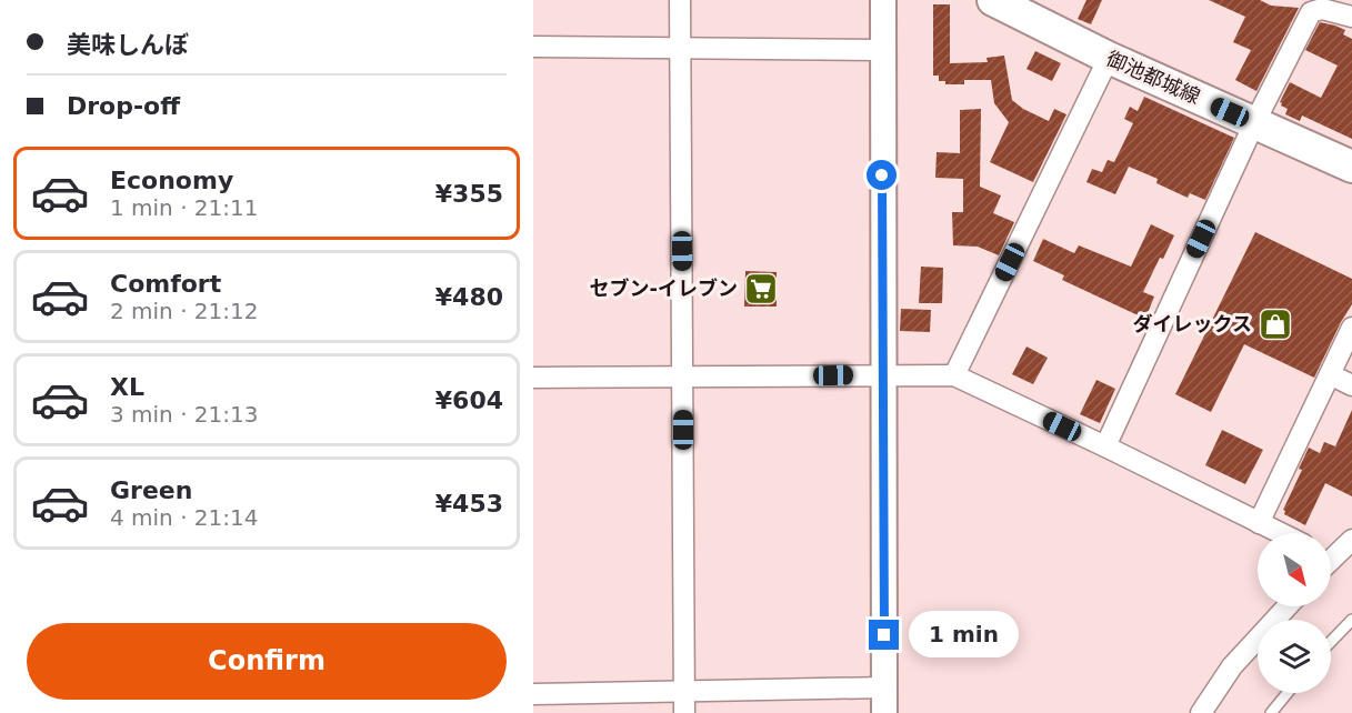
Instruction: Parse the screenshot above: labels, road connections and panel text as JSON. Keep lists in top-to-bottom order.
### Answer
{
  "streets": {
    "main road": ["御池都城線"]
  },
  "places": {
    "supermarket": ["セブン-イレブン"],
    "shop": ["ダイレックス"]
  },
  "north": "bottom right",
  "page": {
    "banner": ["美味しんぼ", "Drop-off"],
    "list": [
      {
        "name": "Economy",
        "note": "1 min · 21:11",
        "value": "¥355"
      },
      {
        "name": "Comfort",
        "note": "2 min · 21:12",
        "value": "¥480"
      },
      {
        "name": "XL",
        "note": "3 min · 21:13",
        "value": "¥604"
      },
      {
        "name": "Green",
        "note": "4 min · 21:14",
        "value": "¥453"
      }
    ],
    "buttons": "Confirm",
    "bubble": "1 min"
  }
}
